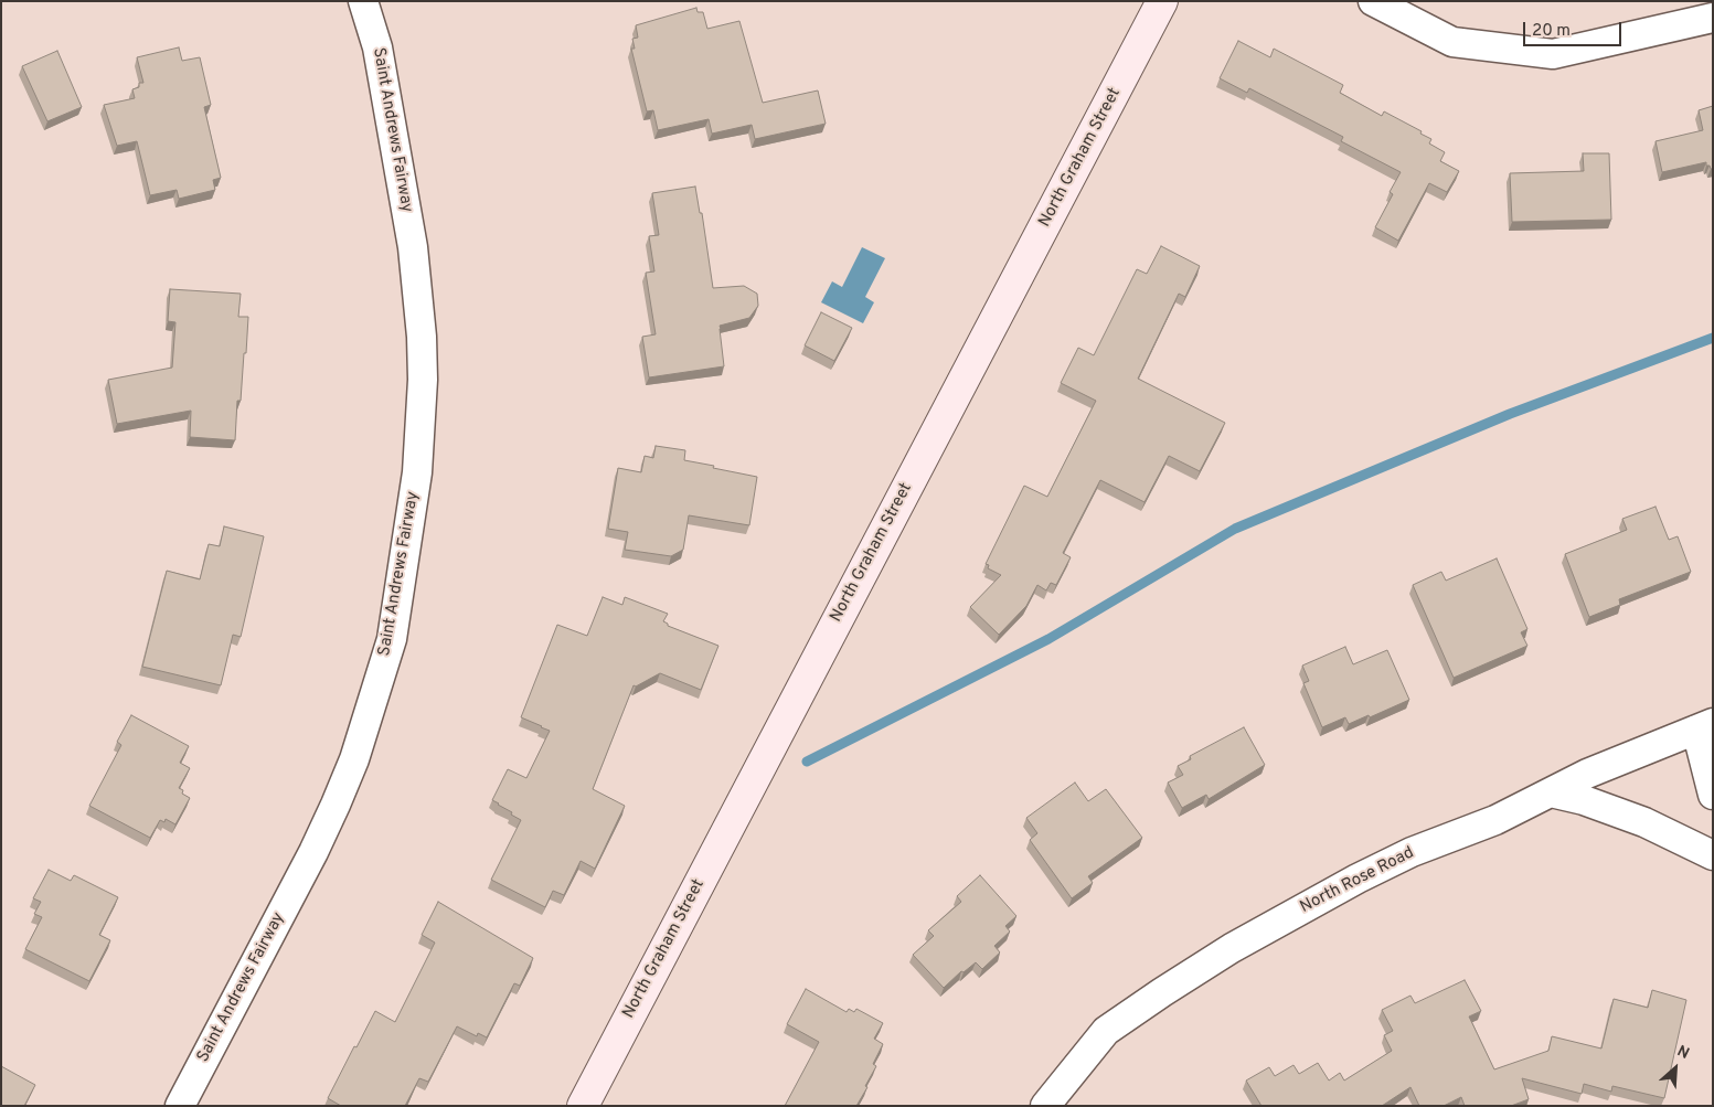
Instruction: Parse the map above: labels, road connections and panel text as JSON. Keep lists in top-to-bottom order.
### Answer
{
  "streets": {
    "main road": ["North Graham Street"],
    "street": ["Saint Andrews Fairway", "North Rose Road"]
  },
  "scale_bar": "20 m",
  "north": "top right"
}
